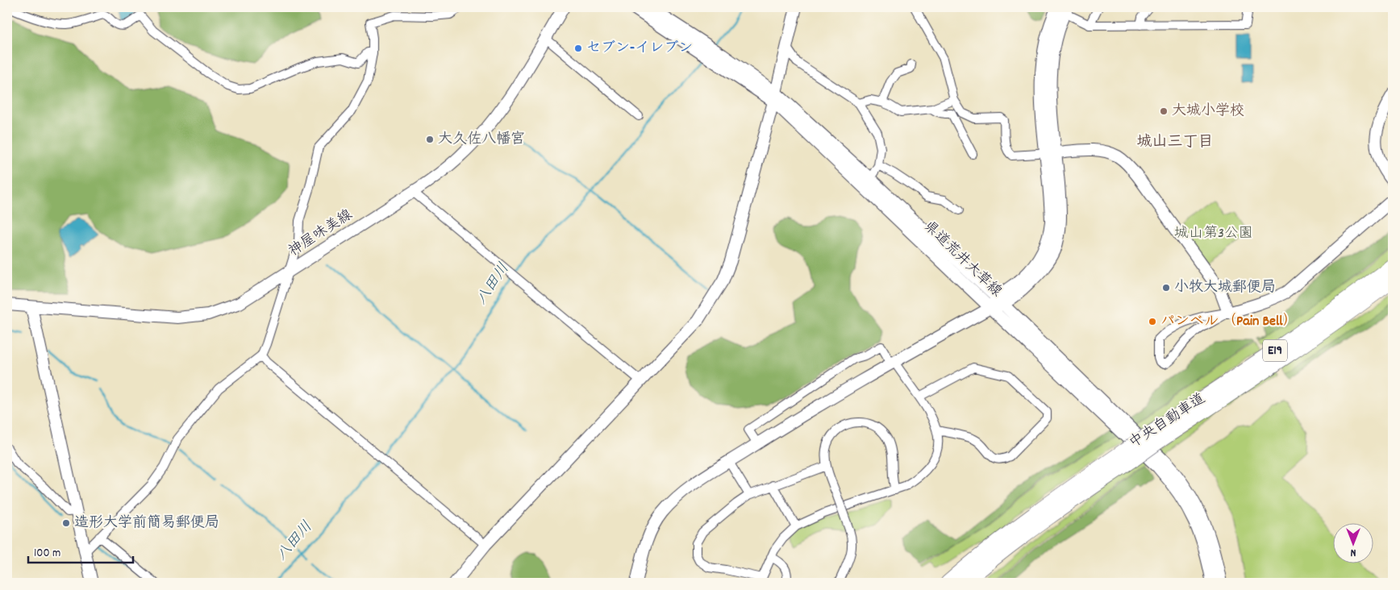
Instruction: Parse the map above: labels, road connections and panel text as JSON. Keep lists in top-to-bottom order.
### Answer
{
  "streets": {
    "highway": ["E19", "中央自動車道"],
    "street": ["神屋味美線", "県道荒井大草線"]
  },
  "districts": ["城山三丁目"],
  "water": ["八田川"],
  "parks": ["城山第3公園"],
  "places": [
    "セブン-イレブン",
    "大城小学校",
    "大久佐八幡宮",
    "小牧大城郵便局",
    "パンベル （Pain Bell）",
    "造形大学前簡易郵便局"
  ],
  "scale_bar": "100 m",
  "north": "bottom"
}
